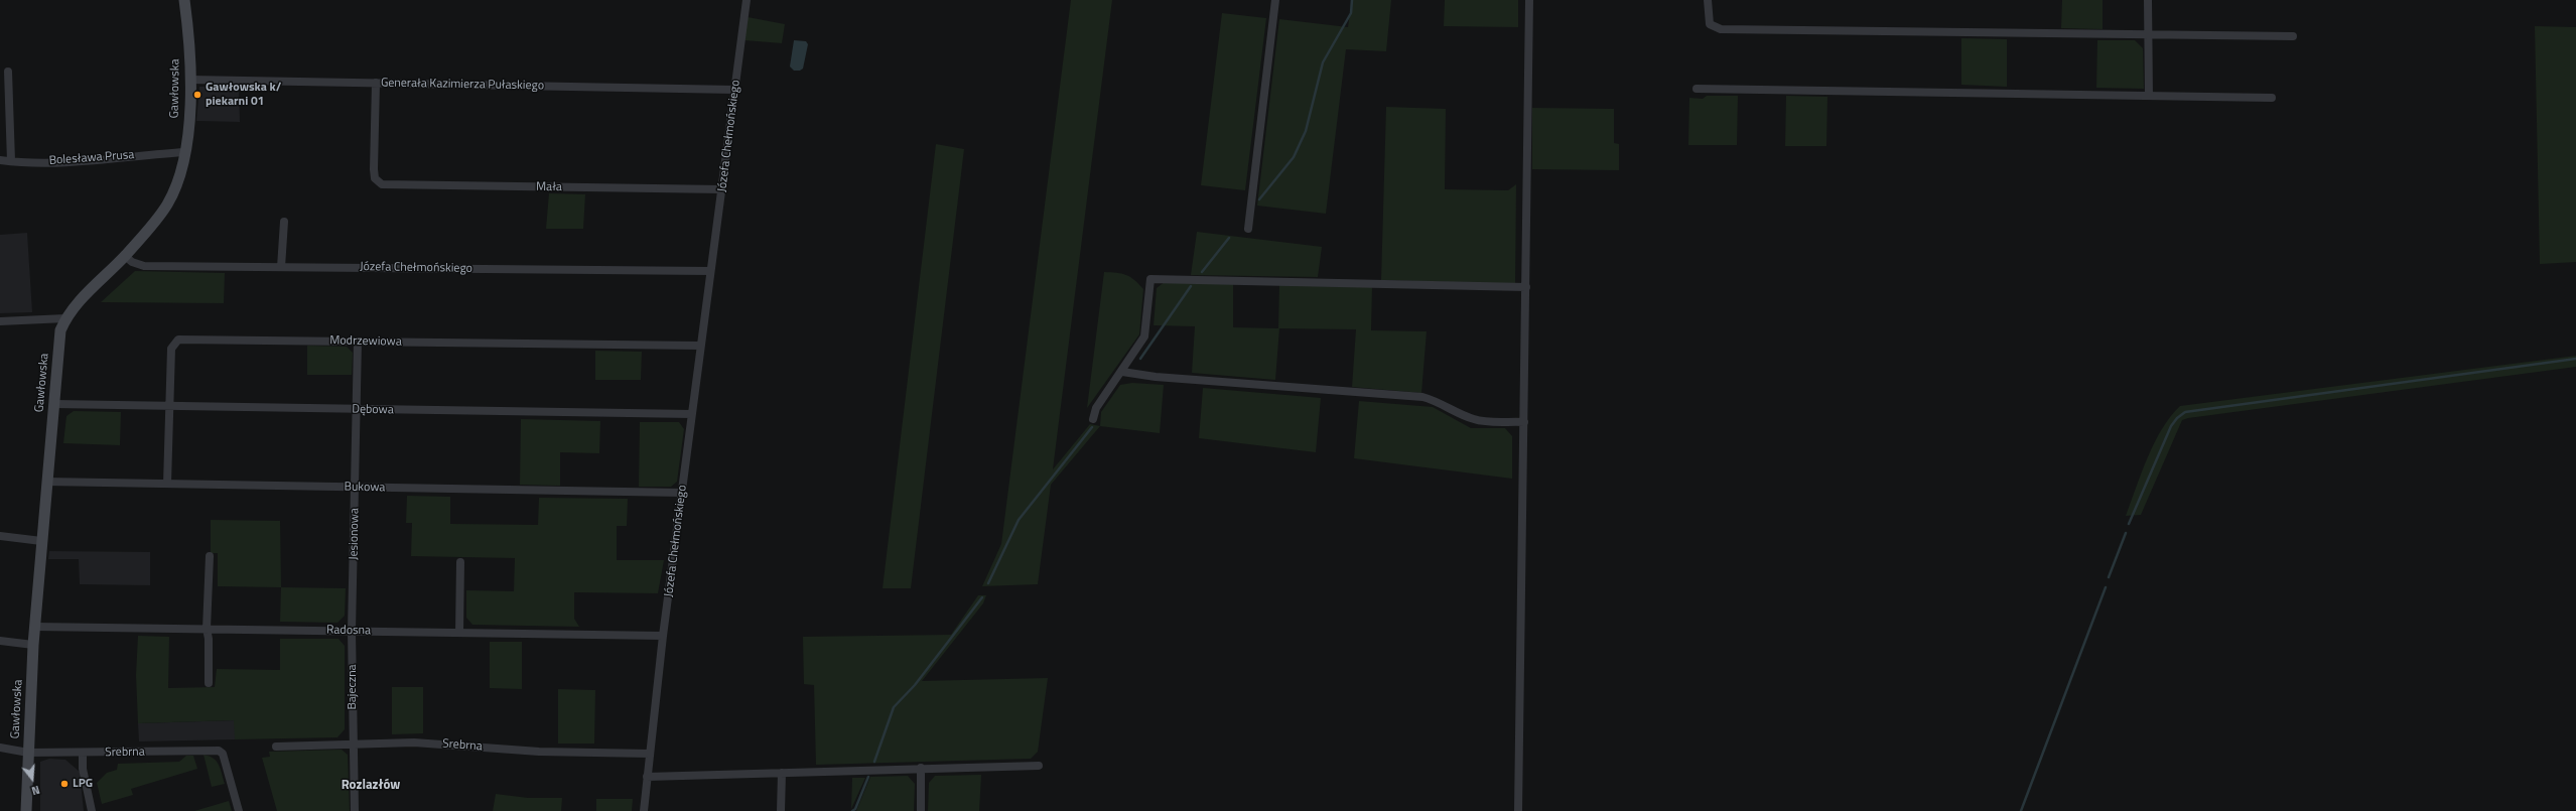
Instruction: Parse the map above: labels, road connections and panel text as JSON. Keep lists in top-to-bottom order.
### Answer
{
  "streets": {
    "street": [
      "Generała Kazimierza Pułaskiego",
      "Gawłowska",
      "Józefa Chełmońskiego",
      "Bolesława Prusa",
      "Mała",
      "Modrzewiowa",
      "Dębowa",
      "Bukowa",
      "Jesionowa",
      "Radosna",
      "Bajeczna",
      "Srebrna"
    ]
  },
  "crossings": [
    ["Generała Kazimierza Pułaskiego", "Gawłowska"],
    ["Generała Kazimierza Pułaskiego", "Józefa Chełmońskiego"],
    ["Generała Kazimierza Pułaskiego", "Mała"],
    ["Gawłowska", "Józefa Chełmońskiego"],
    ["Gawłowska", "Bolesława Prusa"],
    ["Gawłowska", "Dębowa"],
    ["Gawłowska", "Bukowa"],
    ["Gawłowska", "Radosna"],
    ["Gawłowska", "Srebrna"],
    ["Józefa Chełmońskiego", "Mała"],
    ["Józefa Chełmońskiego", "Modrzewiowa"],
    ["Józefa Chełmońskiego", "Dębowa"],
    ["Józefa Chełmońskiego", "Bukowa"],
    ["Józefa Chełmońskiego", "Radosna"],
    ["Józefa Chełmońskiego", "Srebrna"],
    ["Modrzewiowa", "Dębowa"],
    ["Modrzewiowa", "Bukowa"],
    ["Modrzewiowa", "Jesionowa"],
    ["Dębowa", "Jesionowa"],
    ["Bukowa", "Jesionowa"],
    ["Jesionowa", "Radosna"],
    ["Jesionowa", "Bajeczna"],
    ["Radosna", "Bajeczna"],
    ["Bajeczna", "Srebrna"]
  ],
  "districts": ["Rozlazłów"],
  "places": ["Gawłowska k/ piekarni 01", "LPG"],
  "north": "bottom"
}
